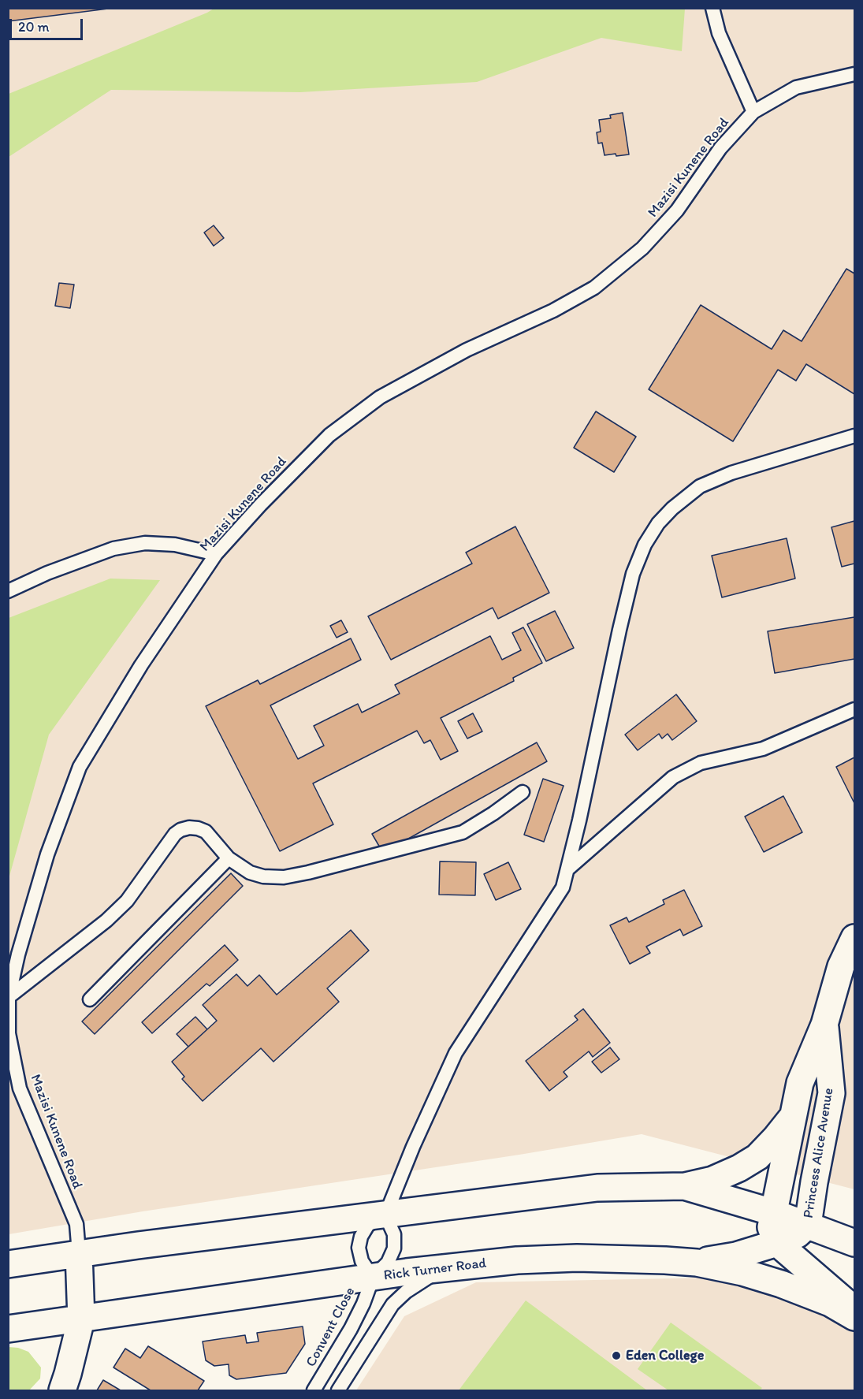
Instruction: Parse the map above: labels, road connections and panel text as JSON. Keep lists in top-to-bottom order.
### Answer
{
  "streets": {
    "main road": ["Princess Alice Avenue", "Rick Turner Road"],
    "lane": ["Mazisi Kunene Road", "Convent Close"]
  },
  "crossings": [
    ["Rick Turner Road", "Convent Close"]
  ],
  "places": ["Eden College"],
  "scale_bar": "20 m"
}
